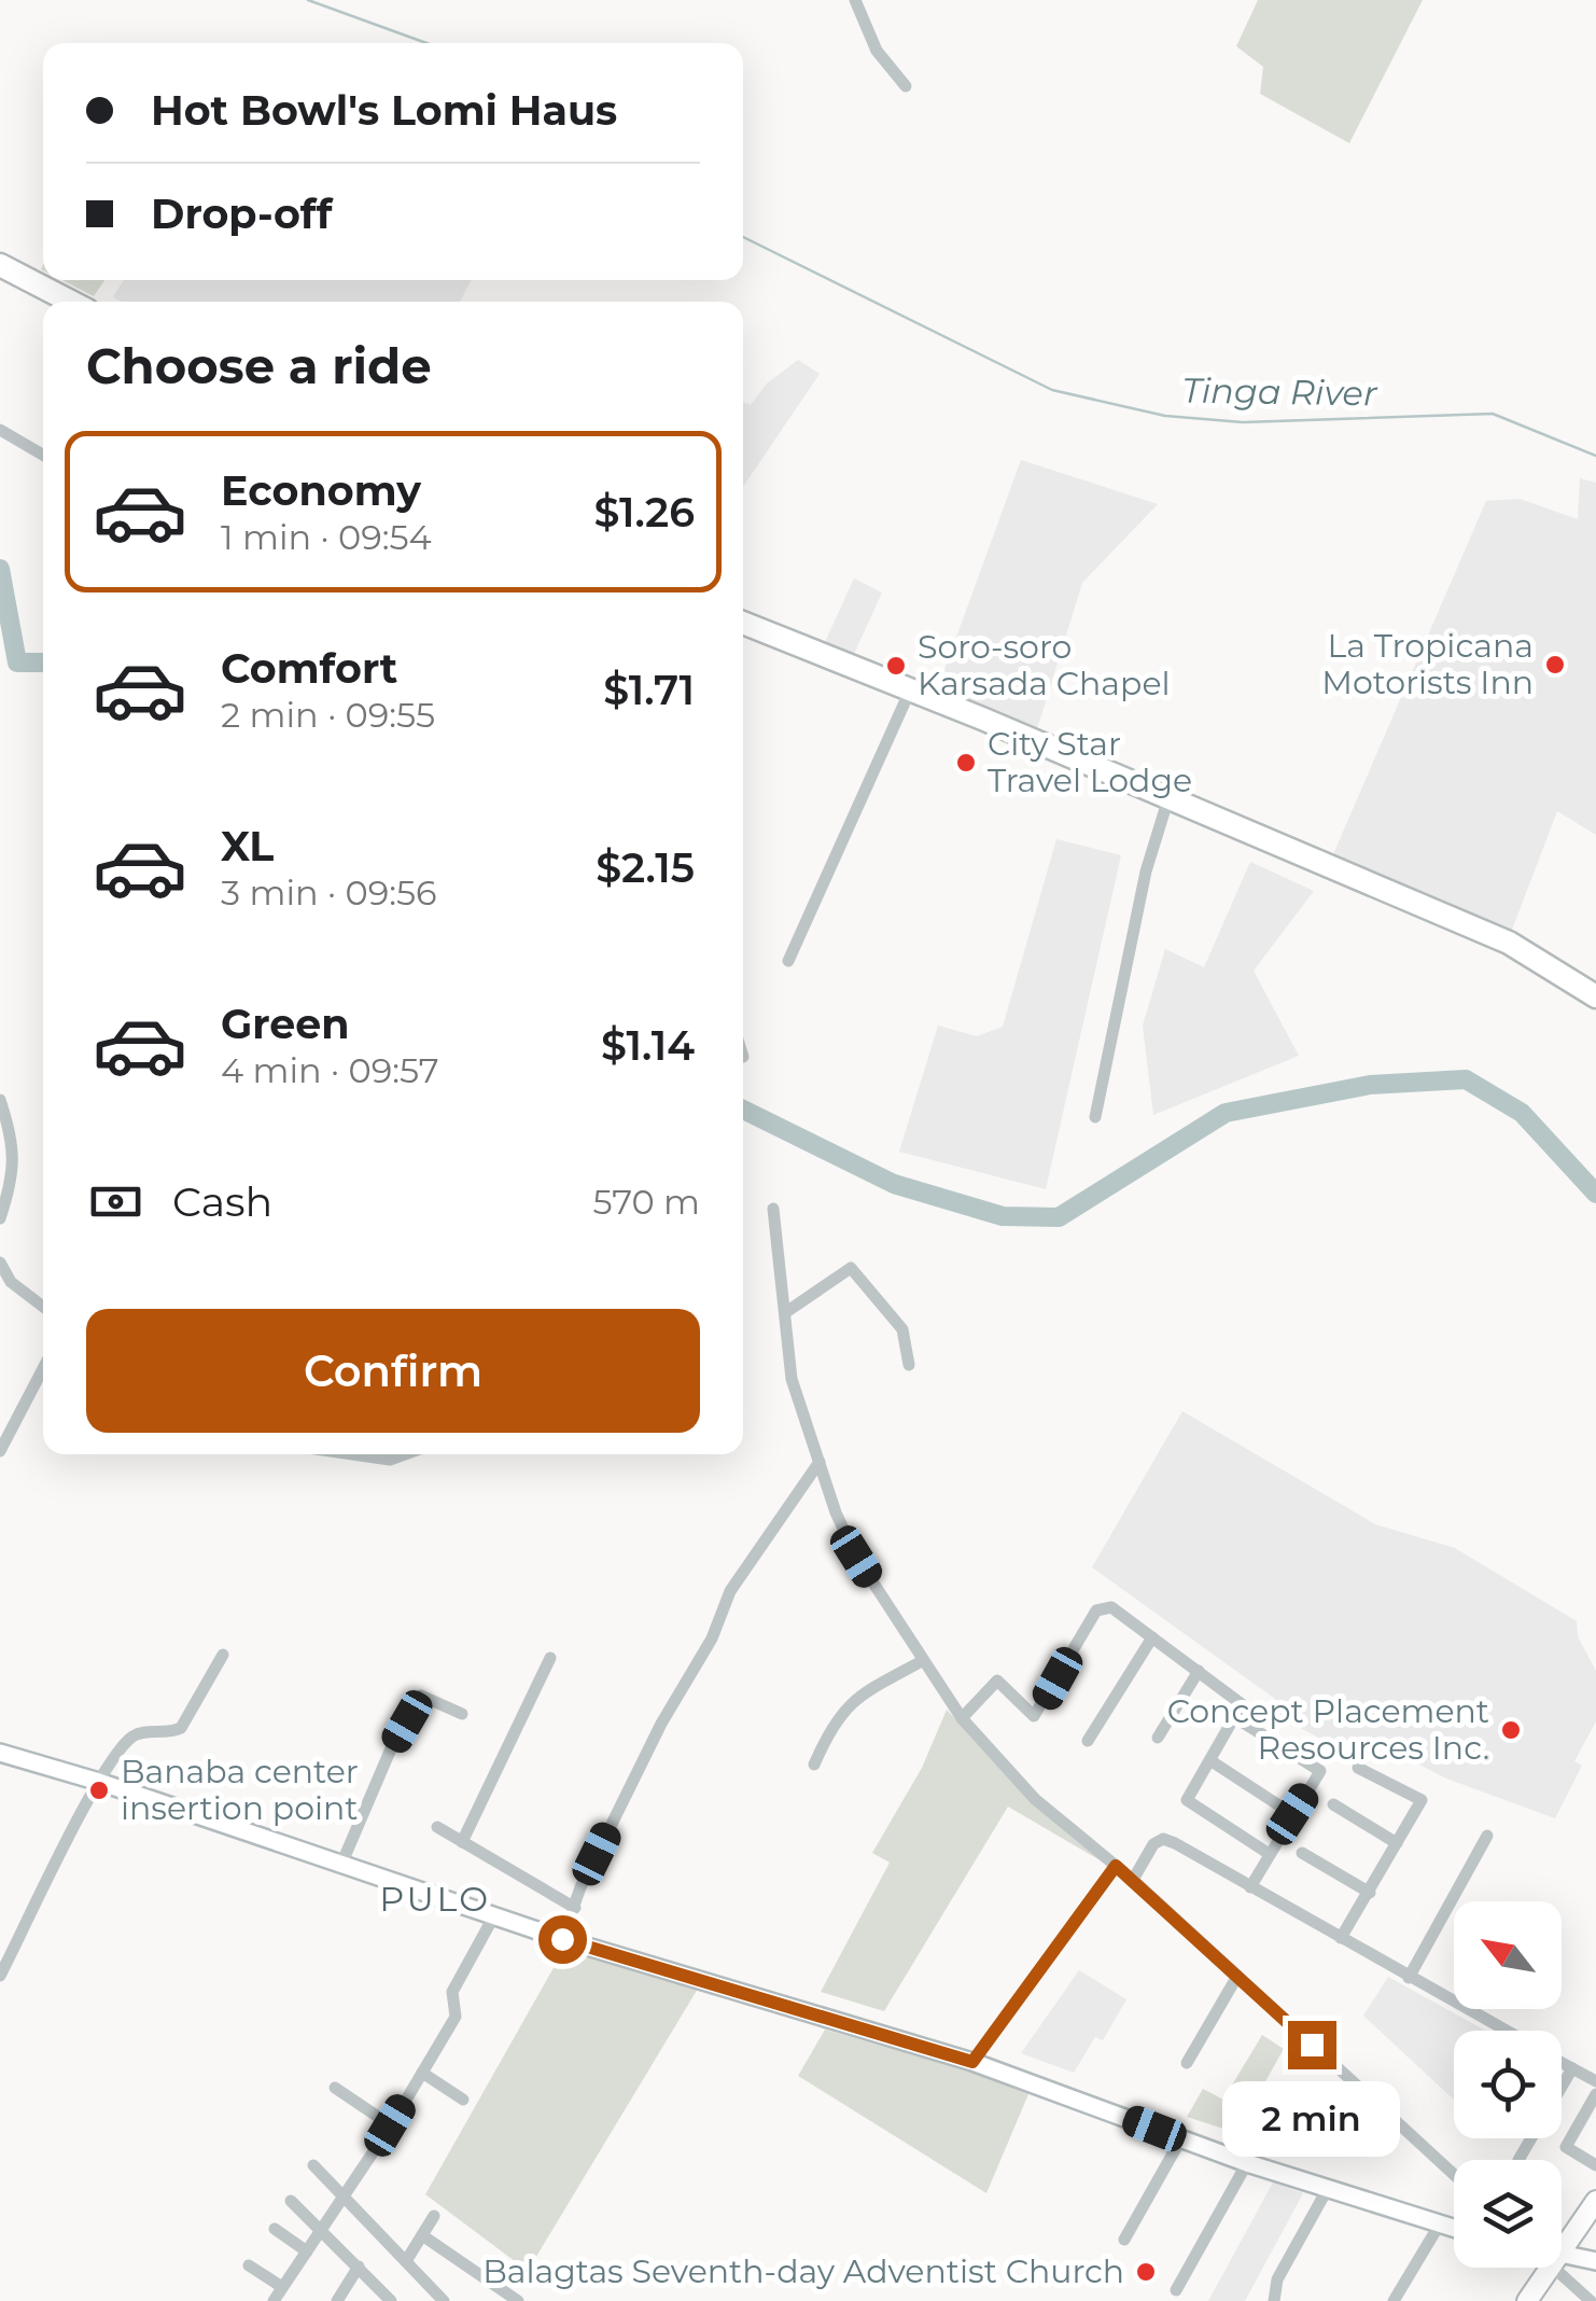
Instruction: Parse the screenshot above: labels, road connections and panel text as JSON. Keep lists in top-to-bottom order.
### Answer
{
  "districts": ["PULO"],
  "water": ["Tinga River"],
  "places": [
    "La Tropicana Motorists Inn",
    "Soro-soro Karsada Chapel",
    "City Star Travel Lodge",
    "Concept Placement Resources Inc.",
    "Banaba center insertion point",
    "Balagtas Seventh-day Adventist Church"
  ],
  "north": "top left",
  "page": {
    "banner": ["Hot Bowl's Lomi Haus", "Drop-off"],
    "heading": "Choose a ride",
    "list": [
      {
        "name": "Economy",
        "note": "1 min · 09:54",
        "value": "$1.26"
      },
      {
        "name": "Comfort",
        "note": "2 min · 09:55",
        "value": "$1.71"
      },
      {
        "name": "XL",
        "note": "3 min · 09:56",
        "value": "$2.15"
      },
      {
        "name": "Green",
        "note": "4 min · 09:57",
        "value": "$1.14"
      }
    ],
    "pay": ["Cash", "570 m"],
    "buttons": "Confirm",
    "bubble": "2 min"
  }
}
